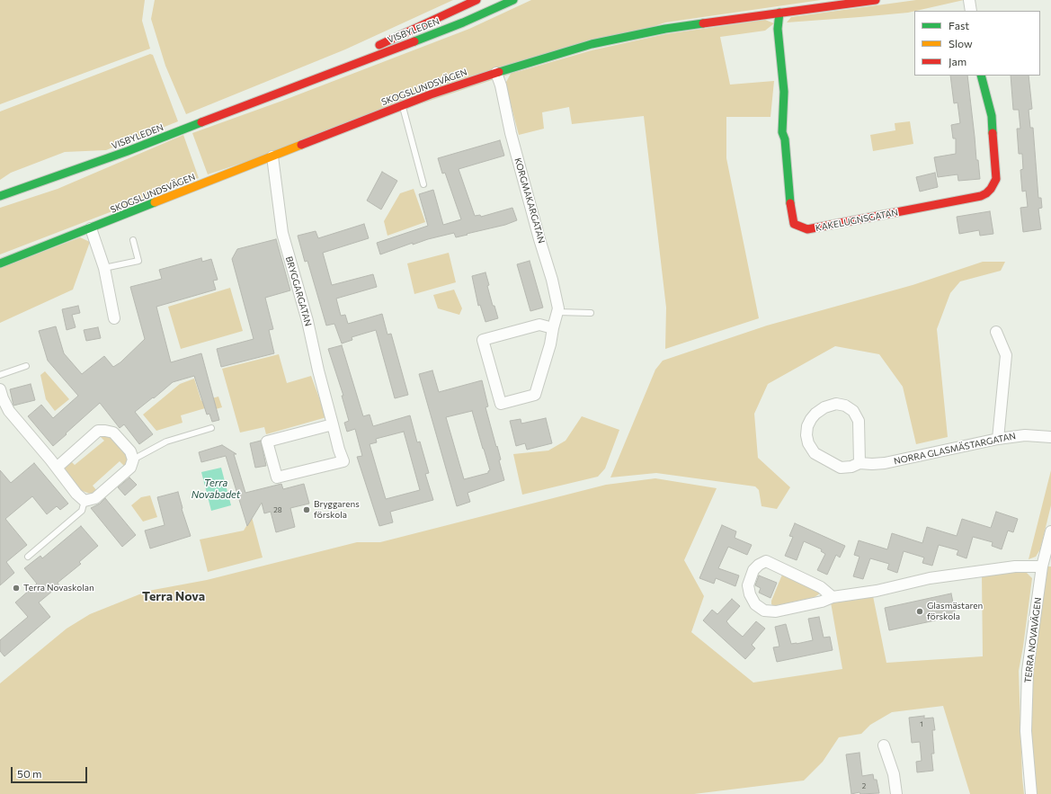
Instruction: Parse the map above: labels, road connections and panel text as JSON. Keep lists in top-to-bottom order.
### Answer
{
  "streets": {
    "street": [
      "VISBYLEDEN",
      "SKOGSLUNDSVÄGEN",
      "KORGMAKARGATAN",
      "KAKELUGNSGATAN",
      "BRYGGARGATAN",
      "NORRA GLASMÄSTARGATAN",
      "TERRA NOVAVÄGEN"
    ]
  },
  "crossings": [
    ["SKOGSLUNDSVÄGEN", "KORGMAKARGATAN"],
    ["SKOGSLUNDSVÄGEN", "KAKELUGNSGATAN"],
    ["SKOGSLUNDSVÄGEN", "BRYGGARGATAN"]
  ],
  "districts": ["Terra Nova"],
  "water": ["Terra Novabadet"],
  "places": ["Bryggarens förskola", "Terra Novaskolan", "Glasmästaren förskola"],
  "house_numbers": ["28", "1", "2"],
  "legend": ["Fast", "Slow", "Jam"],
  "scale_bar": "50 m"
}
